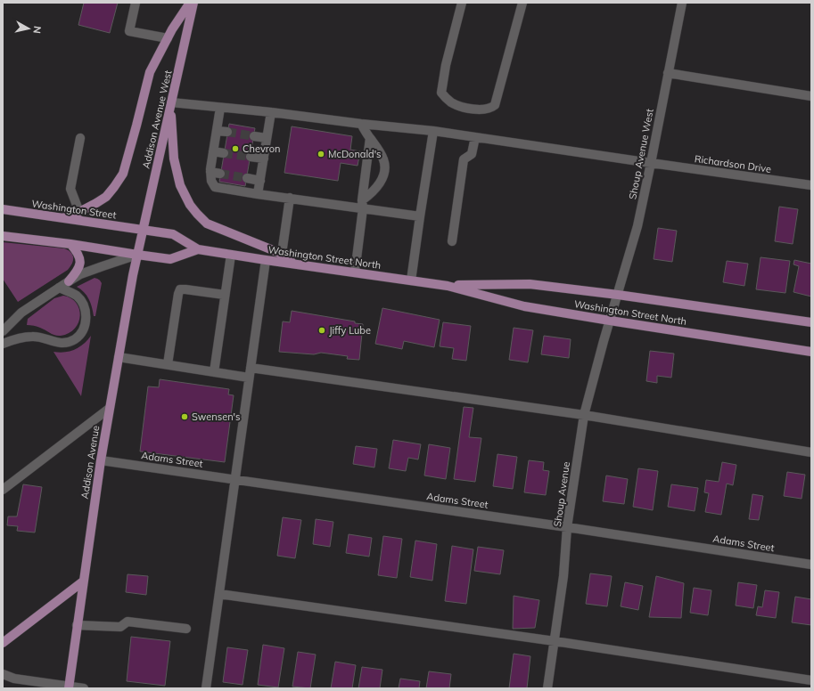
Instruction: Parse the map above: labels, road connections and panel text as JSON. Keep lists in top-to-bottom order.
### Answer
{
  "streets": {
    "main road": [
      "Addison Avenue West",
      "Washington Street",
      "Washington Street North",
      "Addison Avenue"
    ],
    "street": [
      "Shoup Avenue West",
      "Richardson Drive",
      "Adams Street",
      "Shoup Avenue"
    ]
  },
  "crossings": [
    ["Addison Avenue West", "Richardson Drive"],
    ["Addison Avenue West", "Washington Street"],
    ["Addison Avenue West", "Washington Street North"],
    ["Addison Avenue West", "Addison Avenue"],
    ["Shoup Avenue West", "Richardson Drive"],
    ["Shoup Avenue West", "Washington Street North"],
    ["Shoup Avenue West", "Shoup Avenue"],
    ["Washington Street", "Washington Street North"],
    ["Washington Street North", "Addison Avenue"],
    ["Washington Street North", "Shoup Avenue"],
    ["Adams Street", "Addison Avenue"],
    ["Adams Street", "Shoup Avenue"]
  ],
  "places": [
    "Chevron",
    "McDonald's",
    "Jiffy Lube",
    "Swensen's"
  ],
  "north": "right"
}
